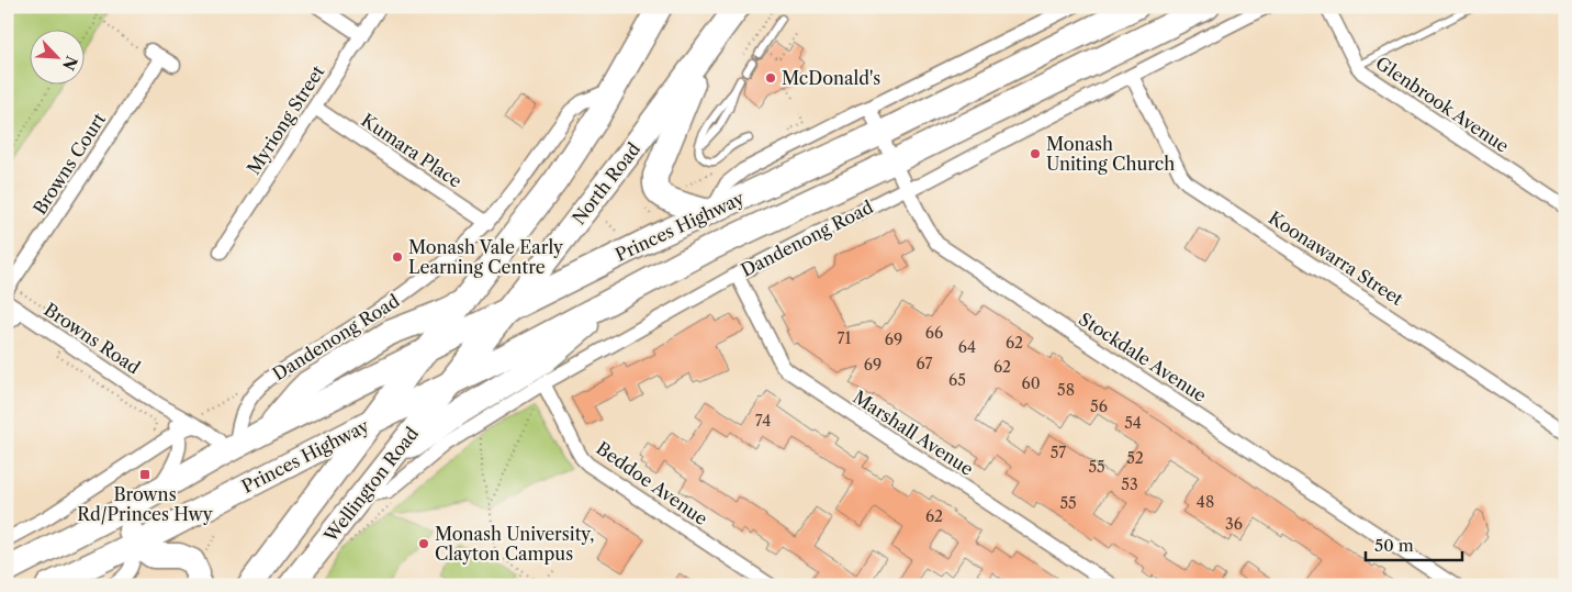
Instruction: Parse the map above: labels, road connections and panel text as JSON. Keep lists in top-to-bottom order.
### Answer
{
  "streets": {
    "highway": ["North Road", "Princes Highway", "Wellington Road"],
    "street": [
      "Glenbrook Avenue",
      "Myriong Street",
      "Kumara Place",
      "Browns Court",
      "Dandenong Road",
      "Koonawarra Street",
      "Browns Road",
      "Stockdale Avenue",
      "Marshall Avenue",
      "Beddoe Avenue"
    ]
  },
  "crossings": [
    ["Myriong Street", "Kumara Place"],
    ["Kumara Place", "Dandenong Road"],
    ["North Road", "Princes Highway"],
    ["North Road", "Wellington Road"],
    ["Princes Highway", "Dandenong Road"],
    ["Princes Highway", "Browns Road"],
    ["Princes Highway", "Stockdale Avenue"],
    ["Princes Highway", "Wellington Road"],
    ["Dandenong Road", "Koonawarra Street"],
    ["Dandenong Road", "Browns Road"],
    ["Dandenong Road", "Stockdale Avenue"],
    ["Dandenong Road", "Marshall Avenue"],
    ["Dandenong Road", "Beddoe Avenue"],
    ["Dandenong Road", "Wellington Road"]
  ],
  "places": {
    "other": [
      "McDonald's",
      "Monash Uniting Church",
      "Monash Vale Early Learning Centre",
      "Monash University, Clayton Campus"
    ],
    "transit": ["Browns Rd/Princes Hwy"]
  },
  "house_numbers": [
    "66",
    "71",
    "69",
    "62",
    "64",
    "67",
    "69",
    "62",
    "65",
    "60",
    "58",
    "56",
    "74",
    "54",
    "57",
    "52",
    "55",
    "53",
    "48",
    "55",
    "62",
    "36"
  ],
  "scale_bar": "50 m",
  "north": "bottom right"
}
